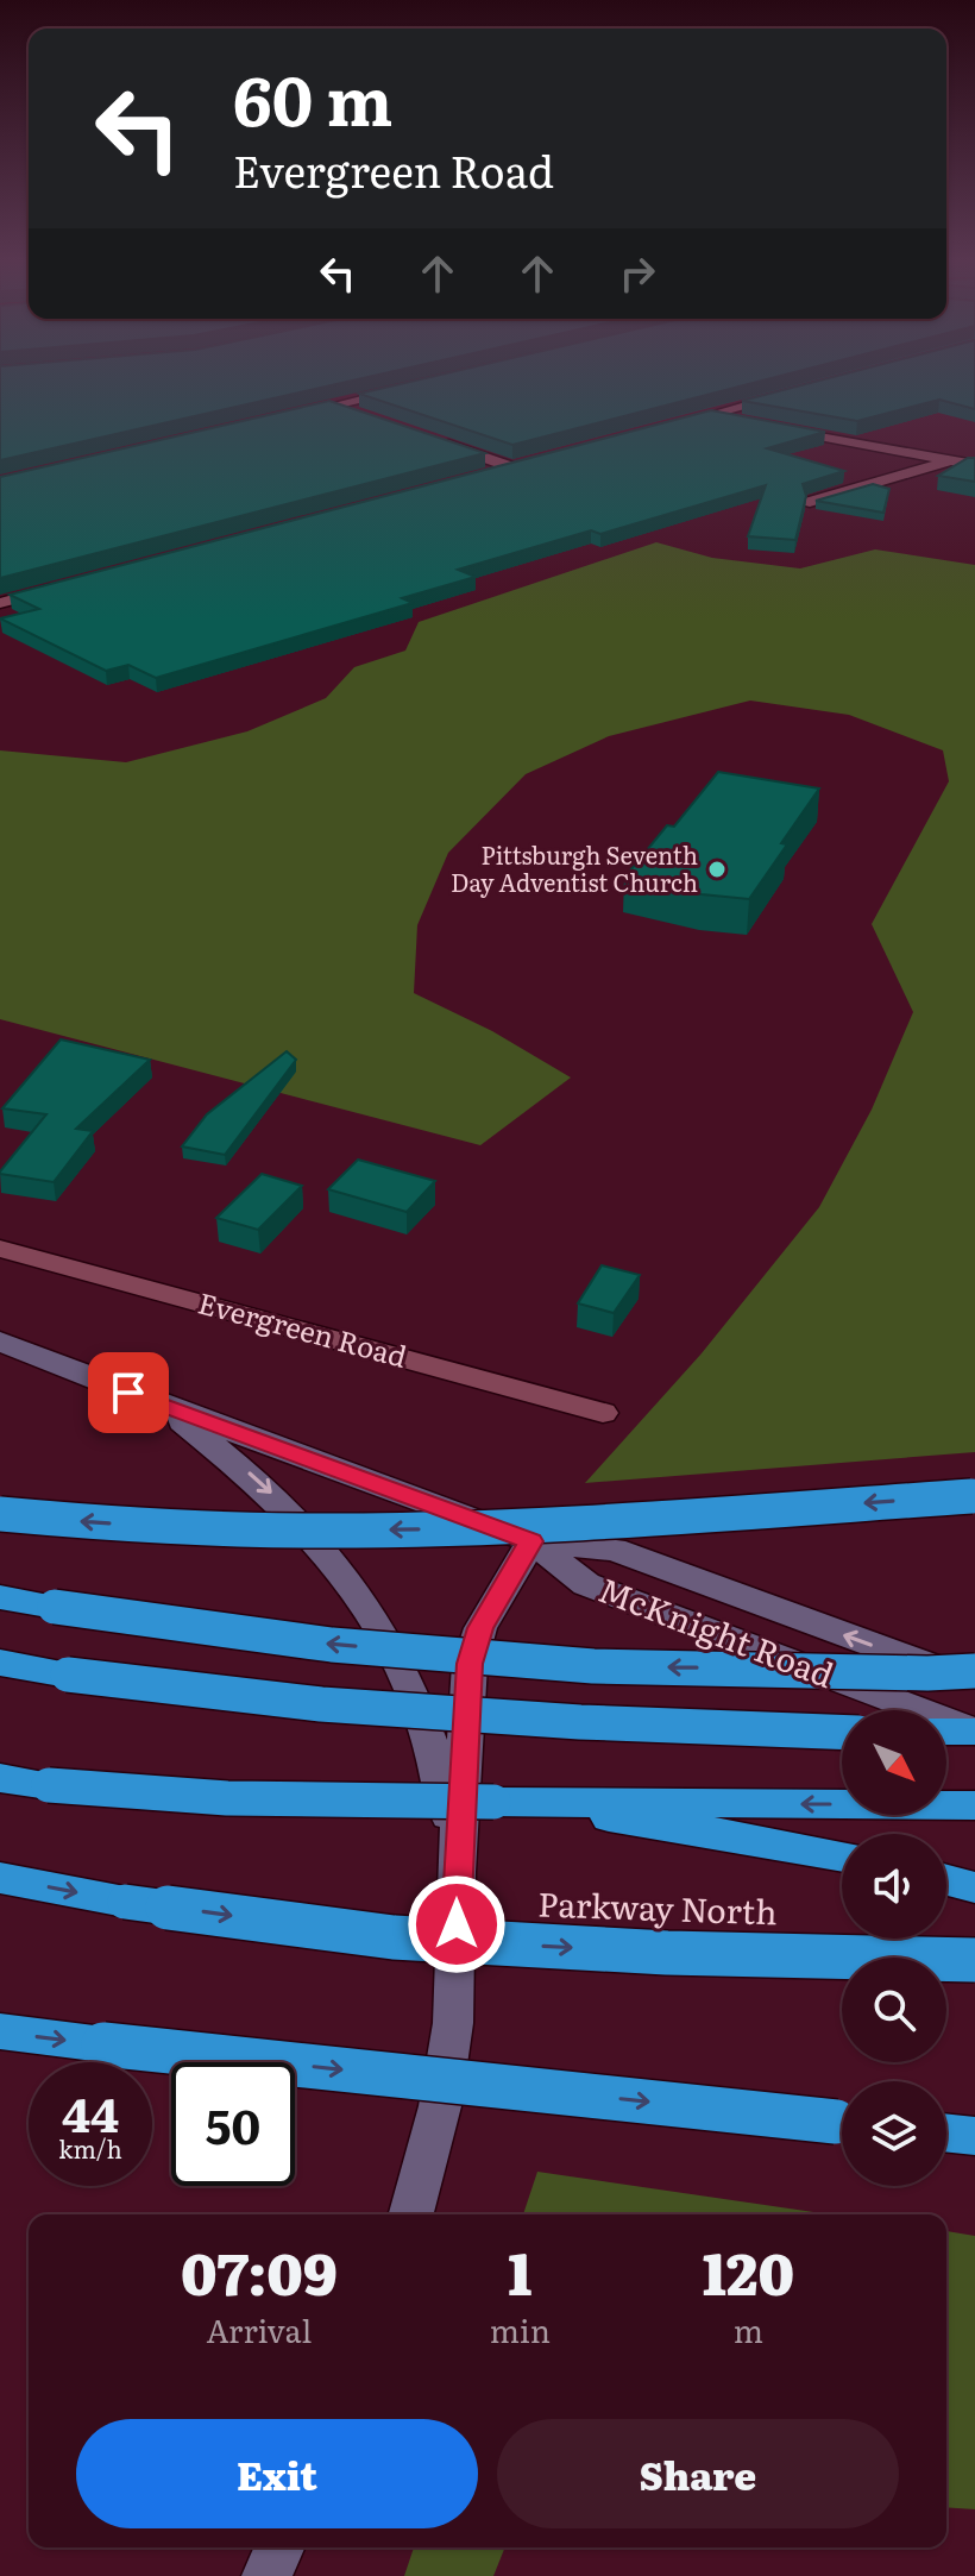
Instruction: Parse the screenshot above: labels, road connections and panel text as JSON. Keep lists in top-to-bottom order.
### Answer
{
  "streets": {
    "highway": ["Parkway North"],
    "main road": ["McKnight Road"],
    "street": ["Evergreen Road"]
  },
  "places": ["Pittsburgh Seventh Day Adventist Church"],
  "north": "bottom right",
  "page": {
    "turn": ["60 m", "Evergreen Road"],
    "speed": "44 km/h",
    "limit": "50",
    "eta": [
      "07:09",
      "Arrival",
      "1",
      "min",
      "120",
      "m"
    ],
    "buttons": ["Exit", "Share"]
  }
}
